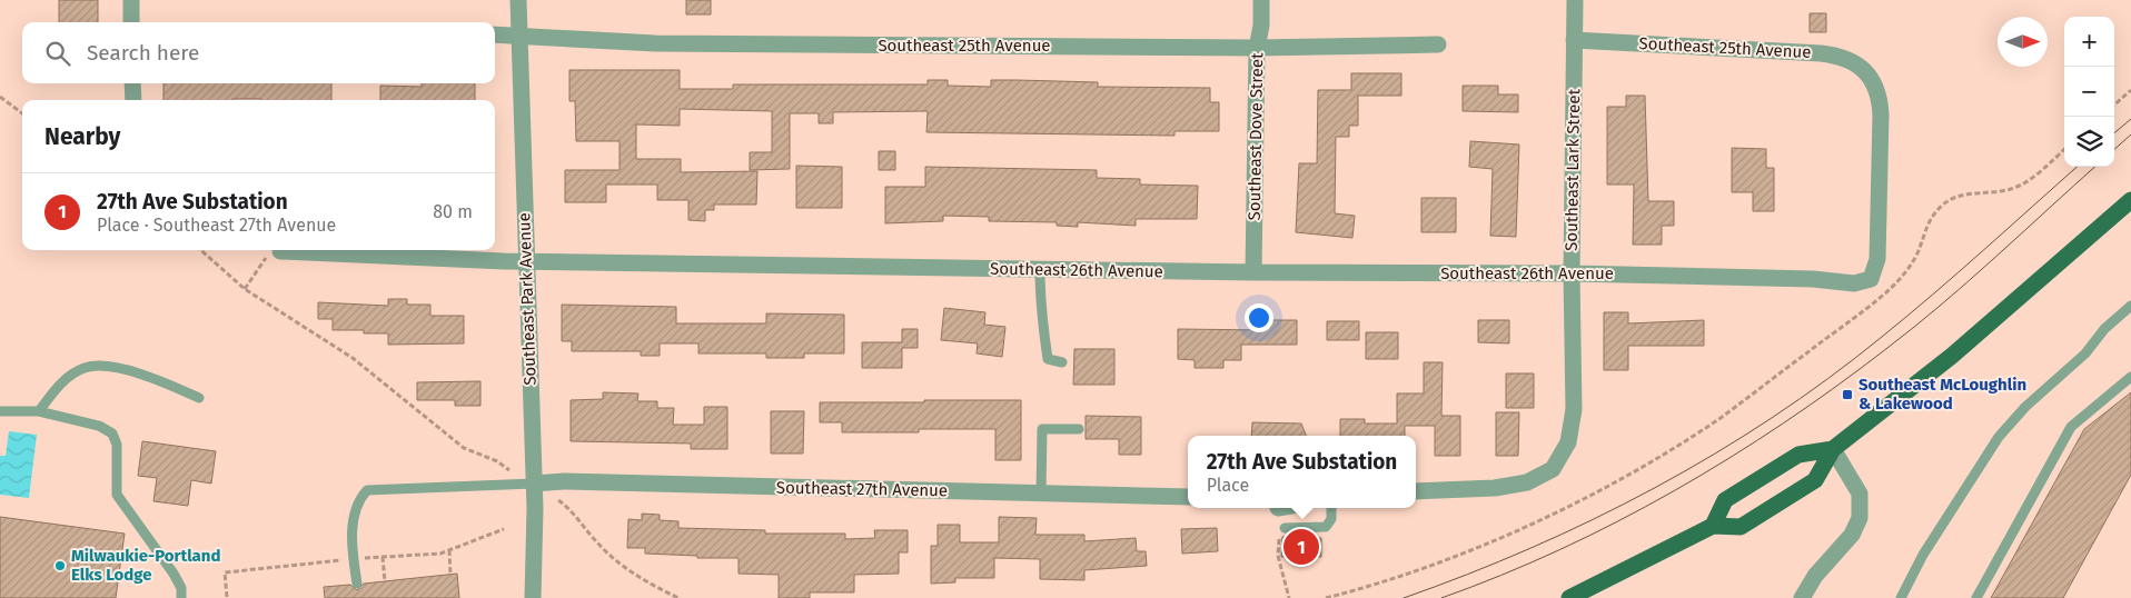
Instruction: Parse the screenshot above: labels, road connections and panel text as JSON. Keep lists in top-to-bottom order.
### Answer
{
  "streets": {
    "street": [
      "Southeast 25th Avenue",
      "Southeast Dove Street",
      "Southeast Lark Street",
      "Southeast 26th Avenue",
      "Southeast Park Avenue",
      "Southeast 27th Avenue"
    ]
  },
  "crossings": [
    ["Southeast 25th Avenue", "Southeast Dove Street"],
    ["Southeast 25th Avenue", "Southeast Lark Street"],
    ["Southeast 25th Avenue", "Southeast 26th Avenue"],
    ["Southeast 25th Avenue", "Southeast Park Avenue"],
    ["Southeast Dove Street", "Southeast 26th Avenue"],
    ["Southeast Lark Street", "Southeast 26th Avenue"],
    ["Southeast 26th Avenue", "Southeast Park Avenue"],
    ["Southeast Park Avenue", "Southeast 27th Avenue"]
  ],
  "places": {
    "transit": ["Southeast McLoughlin & Lakewood"],
    "other": ["Milwaukie-Portland Elks Lodge"]
  },
  "north": "right",
  "page": {
    "map_buttons": ["+", "−"],
    "search": "Search here",
    "heading": "Nearby",
    "list": [
      {
        "mark": "1",
        "name": "27th Ave Substation",
        "note": "Place · Southeast 27th Avenue",
        "value": "80 m"
      }
    ],
    "popup": ["27th Ave Substation", "Place"],
    "pins": "1"
  }
}
